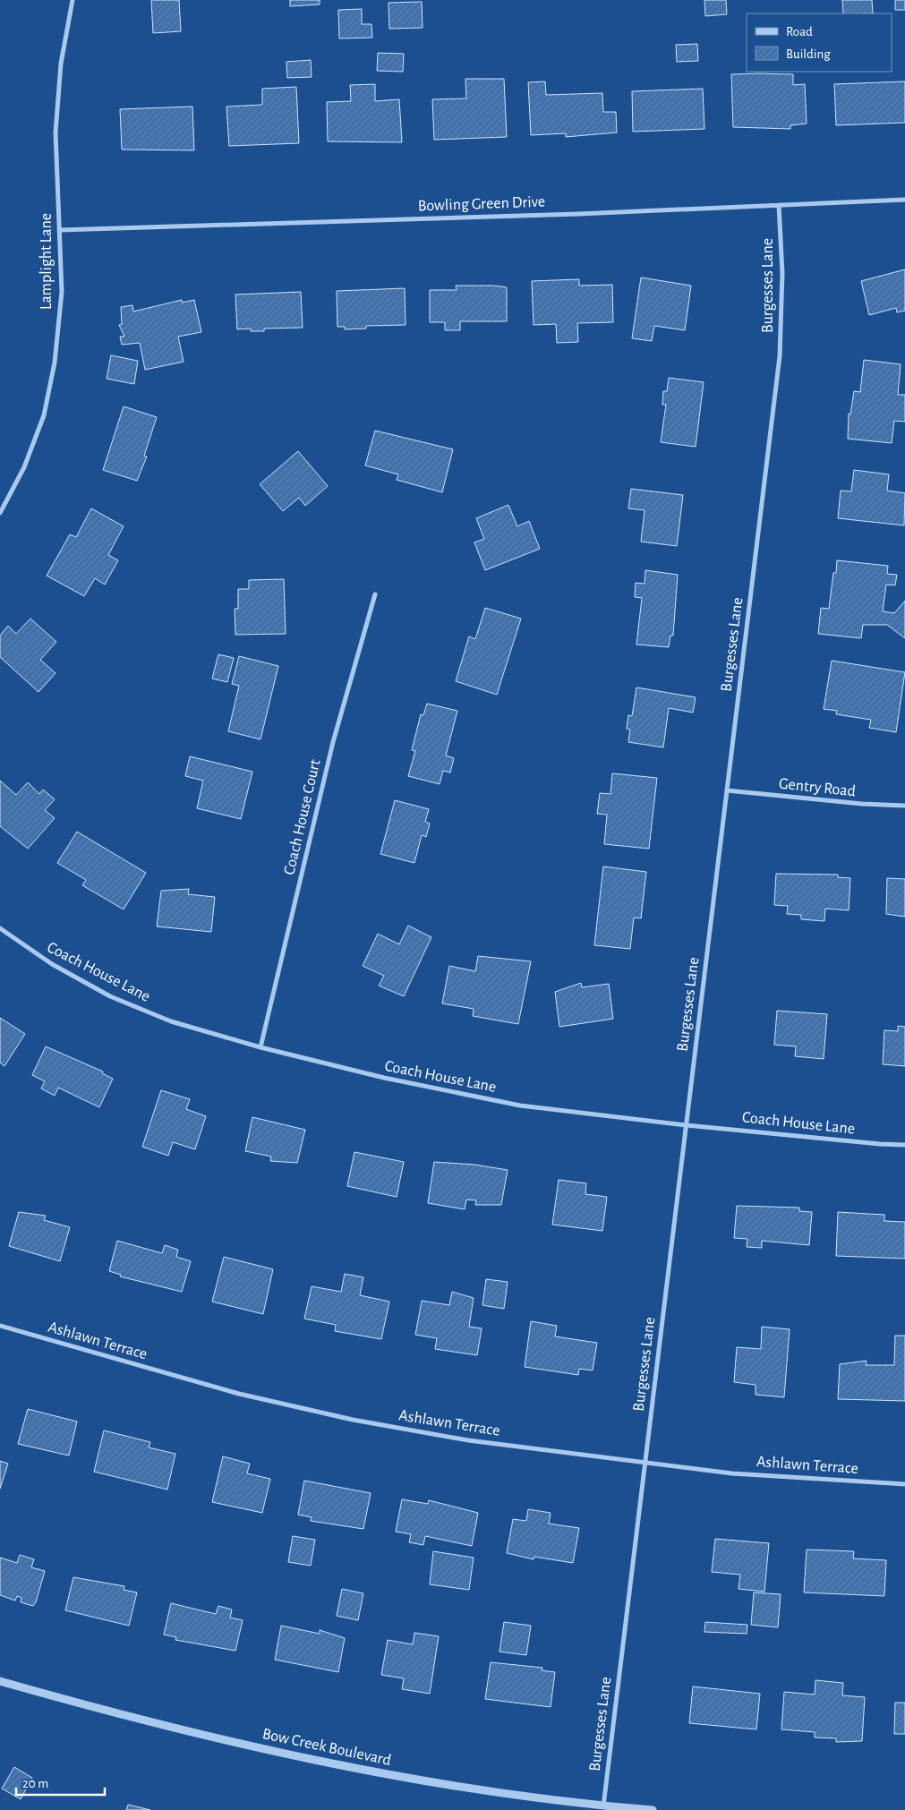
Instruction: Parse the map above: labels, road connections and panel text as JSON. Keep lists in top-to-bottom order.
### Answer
{
  "streets": {
    "street": [
      "Bowling Green Drive",
      "Lamplight Lane",
      "Burgesses Lane",
      "Gentry Road",
      "Coach House Court",
      "Coach House Lane",
      "Ashlawn Terrace",
      "Bow Creek Boulevard"
    ]
  },
  "crossings": [
    ["Bowling Green Drive", "Lamplight Lane"],
    ["Bowling Green Drive", "Burgesses Lane"],
    ["Burgesses Lane", "Gentry Road"],
    ["Burgesses Lane", "Coach House Lane"],
    ["Burgesses Lane", "Ashlawn Terrace"],
    ["Burgesses Lane", "Bow Creek Boulevard"],
    ["Coach House Court", "Coach House Lane"]
  ],
  "legend": ["Road", "Building"],
  "scale_bar": "20 m"
}
